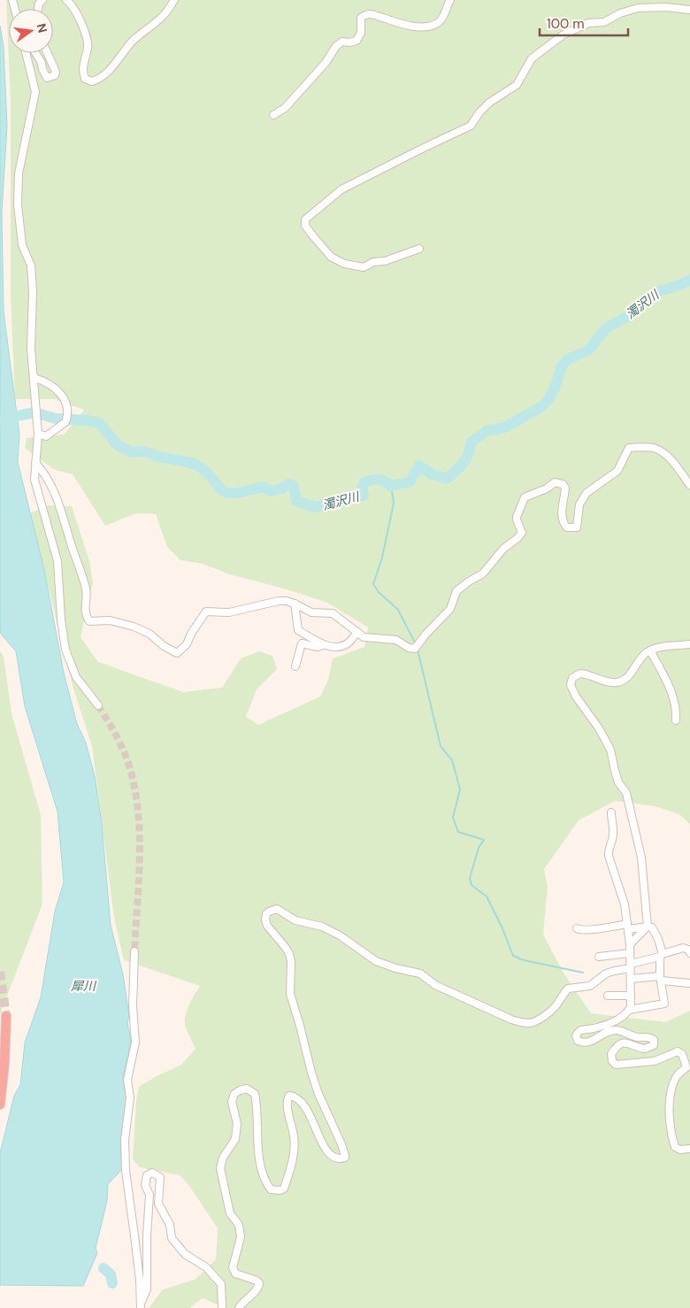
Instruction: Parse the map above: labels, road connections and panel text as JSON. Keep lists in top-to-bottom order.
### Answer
{
  "water": ["濁沢川", "犀川"],
  "scale_bar": "100 m",
  "north": "right"
}
